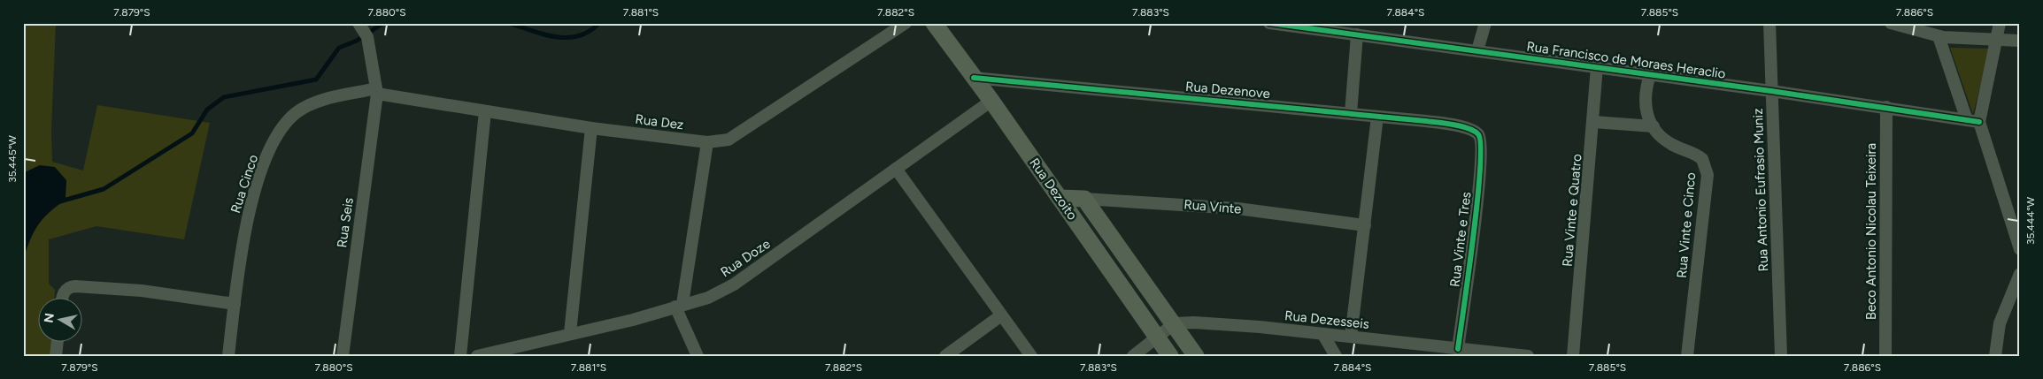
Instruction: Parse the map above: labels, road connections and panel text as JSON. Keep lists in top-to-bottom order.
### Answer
{
  "streets": {
    "street": [
      "Rua Francisco de Moraes Heraclio",
      "Rua Dezenove",
      "Rua Dez",
      "Rua Cinco",
      "Rua Dezoito",
      "Rua Antonio Eufrasio Muniz",
      "Rua Vinte",
      "Rua Vinte e Quatro",
      "Rua Seis",
      "Rua Vinte e Cinco",
      "Beco Antonio Nicolau Teixeira",
      "Rua Vinte e Tres",
      "Rua Doze",
      "Rua Dezesseis"
    ]
  },
  "crossings": [
    ["Rua Francisco de Moraes Heraclio", "Rua Antonio Eufrasio Muniz"],
    ["Rua Francisco de Moraes Heraclio", "Rua Vinte e Quatro"],
    ["Rua Francisco de Moraes Heraclio", "Rua Vinte e Cinco"],
    ["Rua Francisco de Moraes Heraclio", "Beco Antonio Nicolau Teixeira"],
    ["Rua Dezenove", "Rua Dezoito"],
    ["Rua Dezenove", "Rua Vinte e Tres"],
    ["Rua Dez", "Rua Cinco"],
    ["Rua Dez", "Rua Seis"],
    ["Rua Cinco", "Rua Seis"],
    ["Rua Dezoito", "Rua Vinte"],
    ["Rua Dezoito", "Rua Doze"],
    ["Rua Dezoito", "Rua Dezesseis"],
    ["Rua Vinte e Tres", "Rua Dezesseis"]
  ],
  "north": "left",
  "coordinates": [
    "7.879°S",
    "7.880°S",
    "7.881°S",
    "7.882°S",
    "7.883°S",
    "7.884°S",
    "7.885°S",
    "7.886°S",
    "35.445°W",
    "35.444°W"
  ]
}
